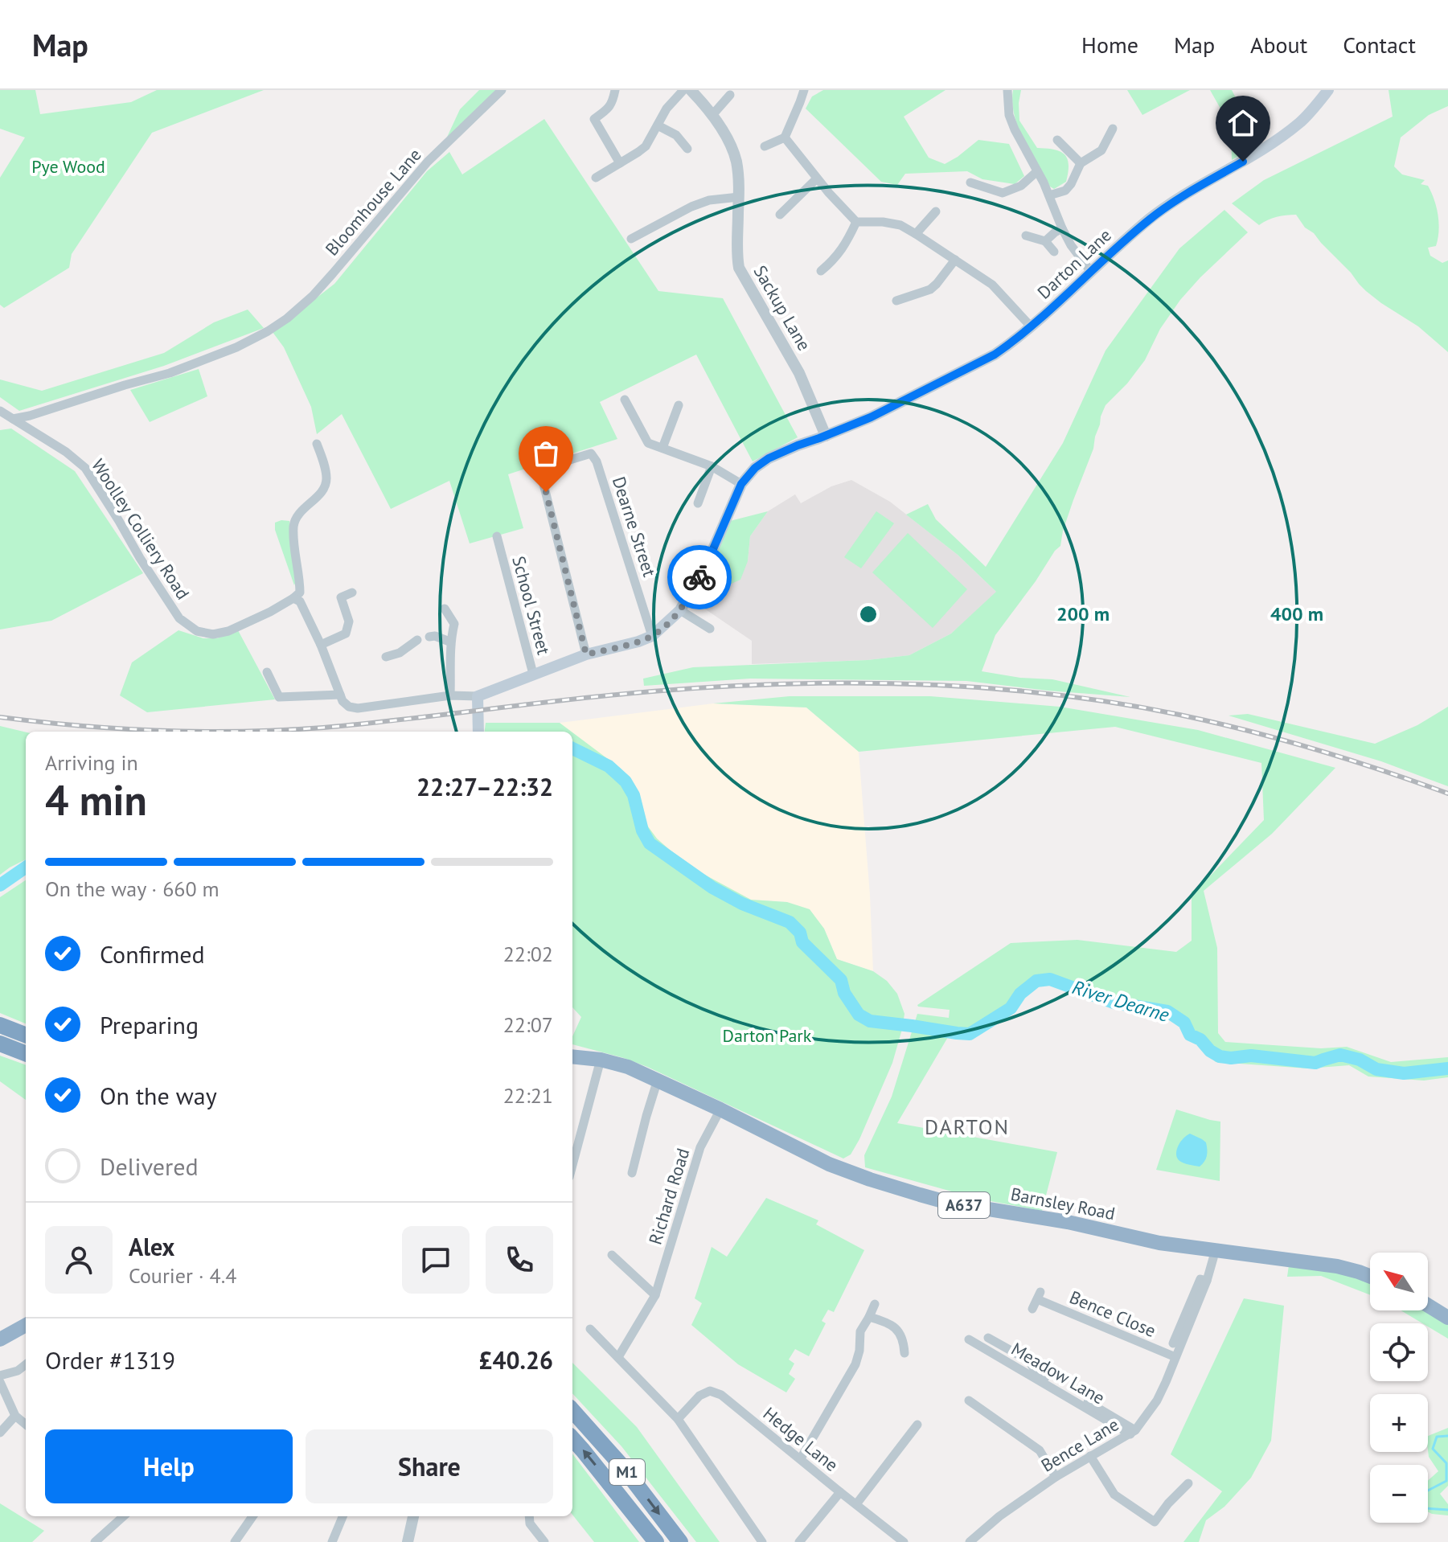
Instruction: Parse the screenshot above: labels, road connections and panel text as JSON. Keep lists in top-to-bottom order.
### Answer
{
  "streets": {
    "highway": ["Barnsley Road", "A637", "M1"],
    "main road": ["Darton Lane"],
    "street": [
      "Bloomhouse Lane",
      "Sackup Lane",
      "Dearne Street",
      "Woolley Colliery Road",
      "School Street",
      "Richard Road",
      "Bence Close",
      "Meadow Lane",
      "Hedge Lane",
      "Bence Lane"
    ]
  },
  "crossings": [
    ["Bloomhouse Lane", "Woolley Colliery Road"],
    ["Darton Lane", "Sackup Lane"],
    ["Richard Road", "Barnsley Road"],
    ["Barnsley Road", "Bence Lane"],
    ["Bence Close", "Bence Lane"],
    ["Meadow Lane", "Bence Lane"]
  ],
  "districts": ["DARTON"],
  "water": ["River Dearne"],
  "parks": ["Pye Wood", "Darton Park"],
  "north": "top left",
  "page": {
    "header": "Map",
    "nav": [
      "Home",
      "Map",
      "About",
      "Contact"
    ],
    "heading": ["4 min", "Arriving in", "22:27–22:32"],
    "panel": [
      "Alex",
      "Courier · 4.4",
      "Order #1319",
      "£40.26"
    ],
    "bar": "On the way · 660 m",
    "list": [
      ["Confirmed", "22:02"],
      ["Preparing", "22:07"],
      ["On the way", "22:21"],
      "Delivered"
    ],
    "map_buttons": ["+", "−"],
    "buttons": ["Help", "Share"]
  },
  "rings": ["200 m", "400 m"]
}
